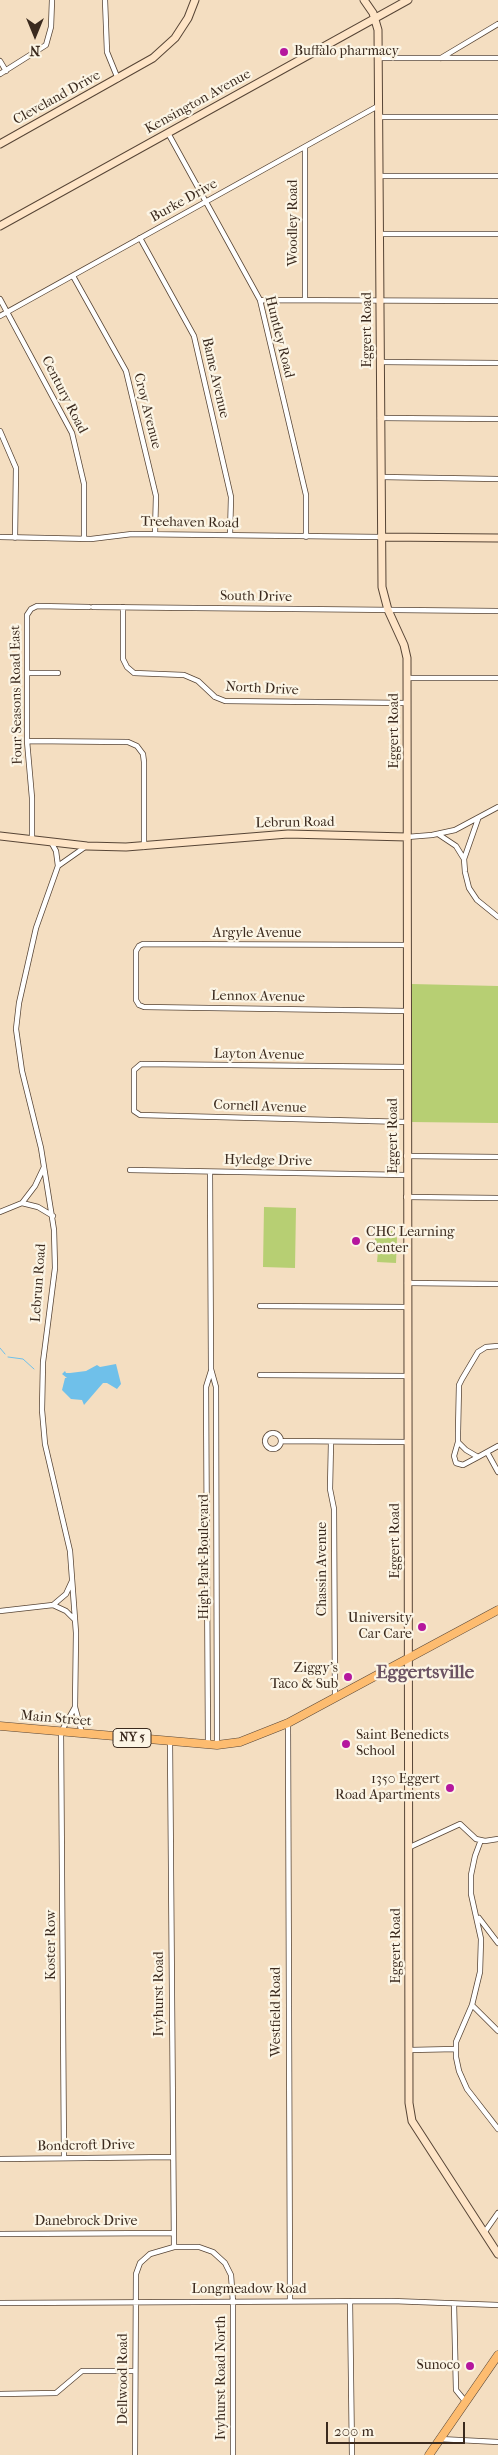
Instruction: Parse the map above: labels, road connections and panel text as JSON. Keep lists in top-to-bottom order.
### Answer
{
  "streets": {
    "main road": ["Main Street", "NY 5"],
    "street": [
      "Cleveland Drive",
      "Kensington Avenue",
      "Burke Drive",
      "Woodley Road",
      "Eggert Road",
      "Huntley Road",
      "Bame Avenue",
      "Century Road",
      "Croy Avenue",
      "Treehaven Road",
      "South Drive",
      "North Drive",
      "Four Seasons Road East",
      "Lebrun Road",
      "Argyle Avenue",
      "Lennox Avenue",
      "Layton Avenue",
      "Cornell Avenue",
      "Hyledge Drive",
      "High Park Boulevard",
      "Chassin Avenue",
      "Koster Row",
      "Ivyhurst Road",
      "Westfield Road",
      "Bondcroft Drive",
      "Danebrock Drive",
      "Longmeadow Road",
      "Ivyhurst Road North",
      "Dellwood Road"
    ]
  },
  "crossings": [
    ["Kensington Avenue", "Eggert Road"],
    ["Kensington Avenue", "Huntley Road"],
    ["Burke Drive", "Woodley Road"],
    ["Burke Drive", "Eggert Road"],
    ["Burke Drive", "Huntley Road"],
    ["Burke Drive", "Bame Avenue"],
    ["Burke Drive", "Century Road"],
    ["Burke Drive", "Croy Avenue"],
    ["Eggert Road", "Treehaven Road"],
    ["Eggert Road", "South Drive"],
    ["Eggert Road", "North Drive"],
    ["Eggert Road", "Lebrun Road"],
    ["Eggert Road", "Argyle Avenue"],
    ["Eggert Road", "Lennox Avenue"],
    ["Eggert Road", "Layton Avenue"],
    ["Eggert Road", "Cornell Avenue"],
    ["Eggert Road", "Hyledge Drive"],
    ["Eggert Road", "Main Street"],
    ["Huntley Road", "Treehaven Road"],
    ["Bame Avenue", "Treehaven Road"],
    ["Century Road", "Treehaven Road"],
    ["Croy Avenue", "Treehaven Road"],
    ["South Drive", "North Drive"],
    ["South Drive", "Four Seasons Road East"],
    ["North Drive", "Four Seasons Road East"],
    ["Four Seasons Road East", "Lebrun Road"],
    ["Lebrun Road", "Main Street"],
    ["Lebrun Road", "Koster Row"],
    ["Argyle Avenue", "Lennox Avenue"],
    ["Layton Avenue", "Cornell Avenue"],
    ["Hyledge Drive", "High Park Boulevard"],
    ["High Park Boulevard", "Main Street"],
    ["Chassin Avenue", "Main Street"],
    ["Main Street", "Koster Row"],
    ["Main Street", "Ivyhurst Road"],
    ["Main Street", "Westfield Road"],
    ["Koster Row", "Bondcroft Drive"],
    ["Ivyhurst Road", "Bondcroft Drive"],
    ["Ivyhurst Road", "Danebrock Drive"],
    ["Ivyhurst Road", "Ivyhurst Road North"],
    ["Ivyhurst Road", "Dellwood Road"],
    ["Westfield Road", "Longmeadow Road"],
    ["Longmeadow Road", "Ivyhurst Road North"],
    ["Longmeadow Road", "Dellwood Road"],
    ["Ivyhurst Road North", "Dellwood Road"]
  ],
  "districts": ["Eggertsville"],
  "places": [
    "Buffalo pharmacy",
    "CHC Learning Center",
    "University Car Care",
    "Ziggy's Taco & Sub",
    "Saint Benedicts School",
    "1350 Eggert Road Apartments",
    "Sunoco"
  ],
  "scale_bar": "200 m",
  "north": "bottom"
}
